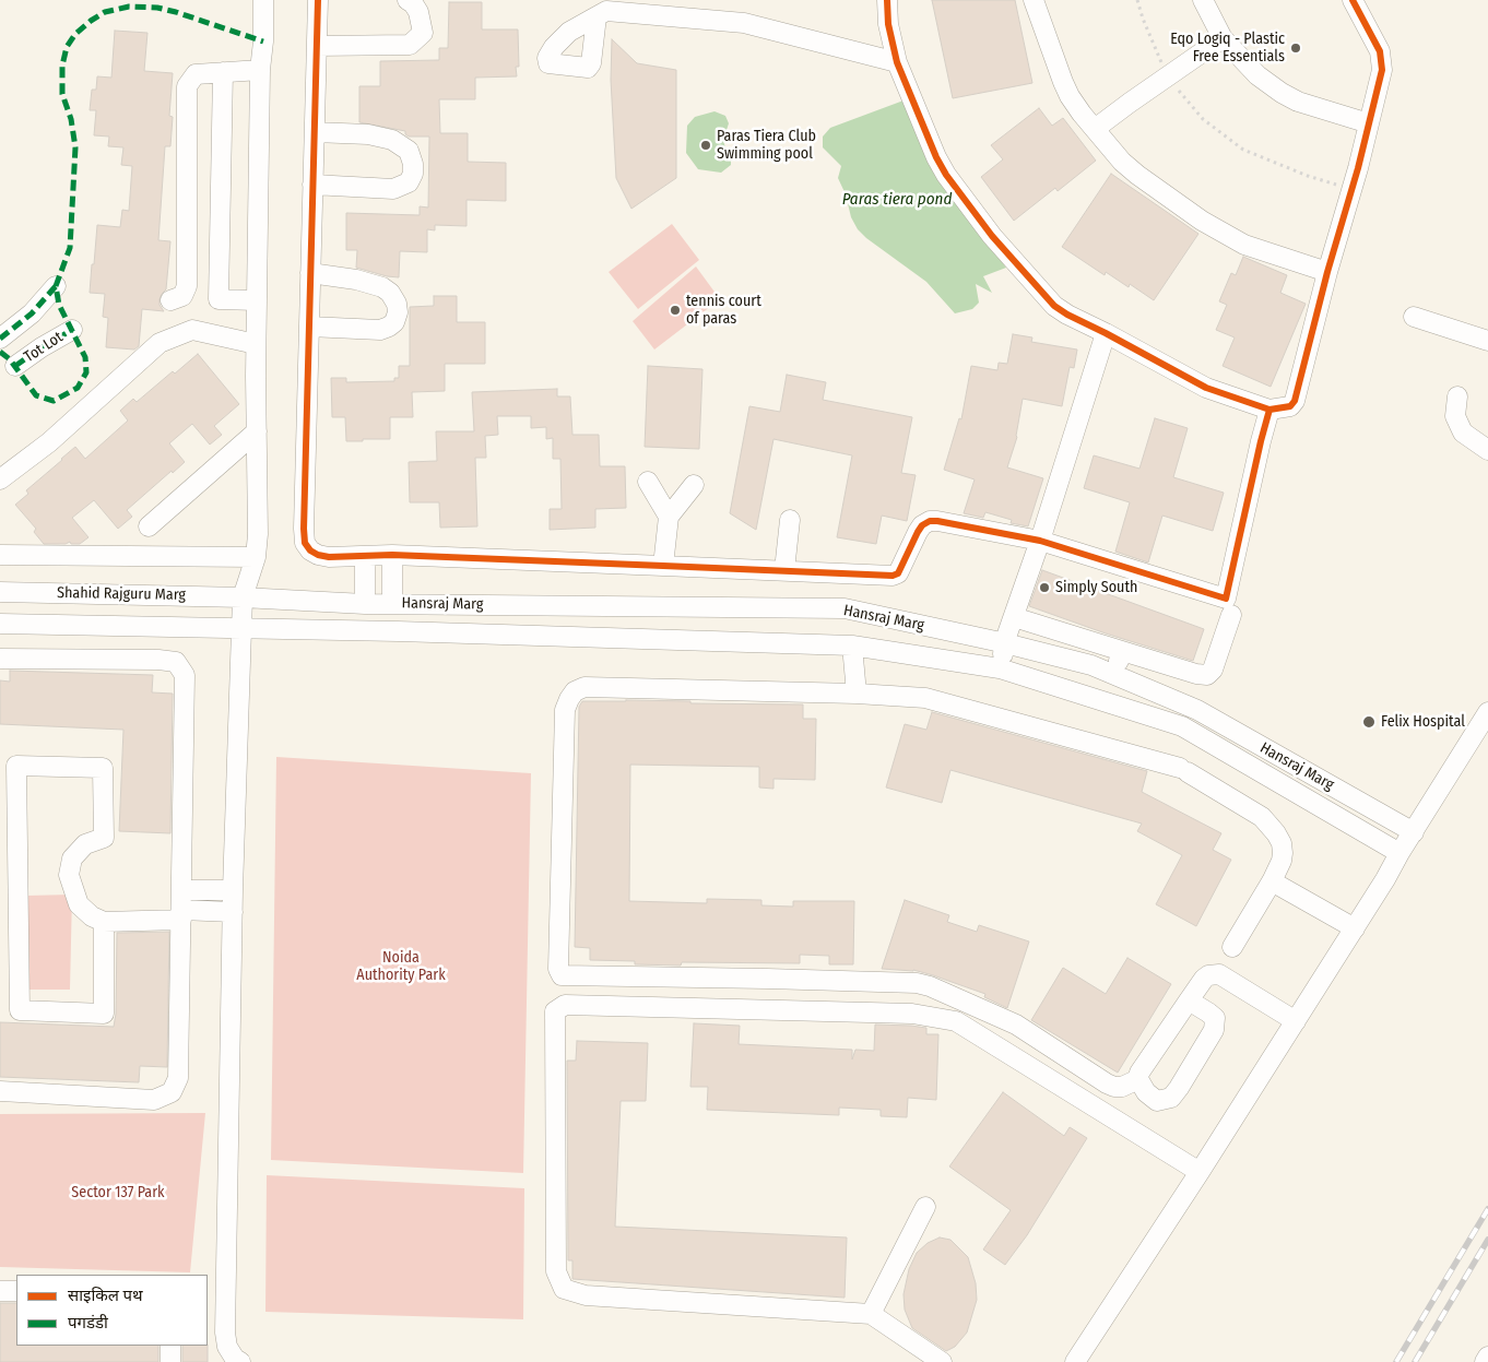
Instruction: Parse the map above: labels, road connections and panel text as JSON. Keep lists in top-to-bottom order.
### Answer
{
  "streets": {
    "street": ["Tot Lot", "Shahid Rajguru Marg", "Hansraj Marg"]
  },
  "crossings": [
    ["Shahid Rajguru Marg", "Hansraj Marg"]
  ],
  "water": ["Paras tiera pond"],
  "parks": ["Noida Authority Park", "Sector 137 Park"],
  "places": [
    "Eqo Logiq - Plastic Free Essentials",
    "Paras Tiera Club Swimming pool",
    "tennis court of paras",
    "Simply South",
    "Felix Hospital"
  ],
  "legend": ["साइकिल पथ", "पगडंडी"]
}
